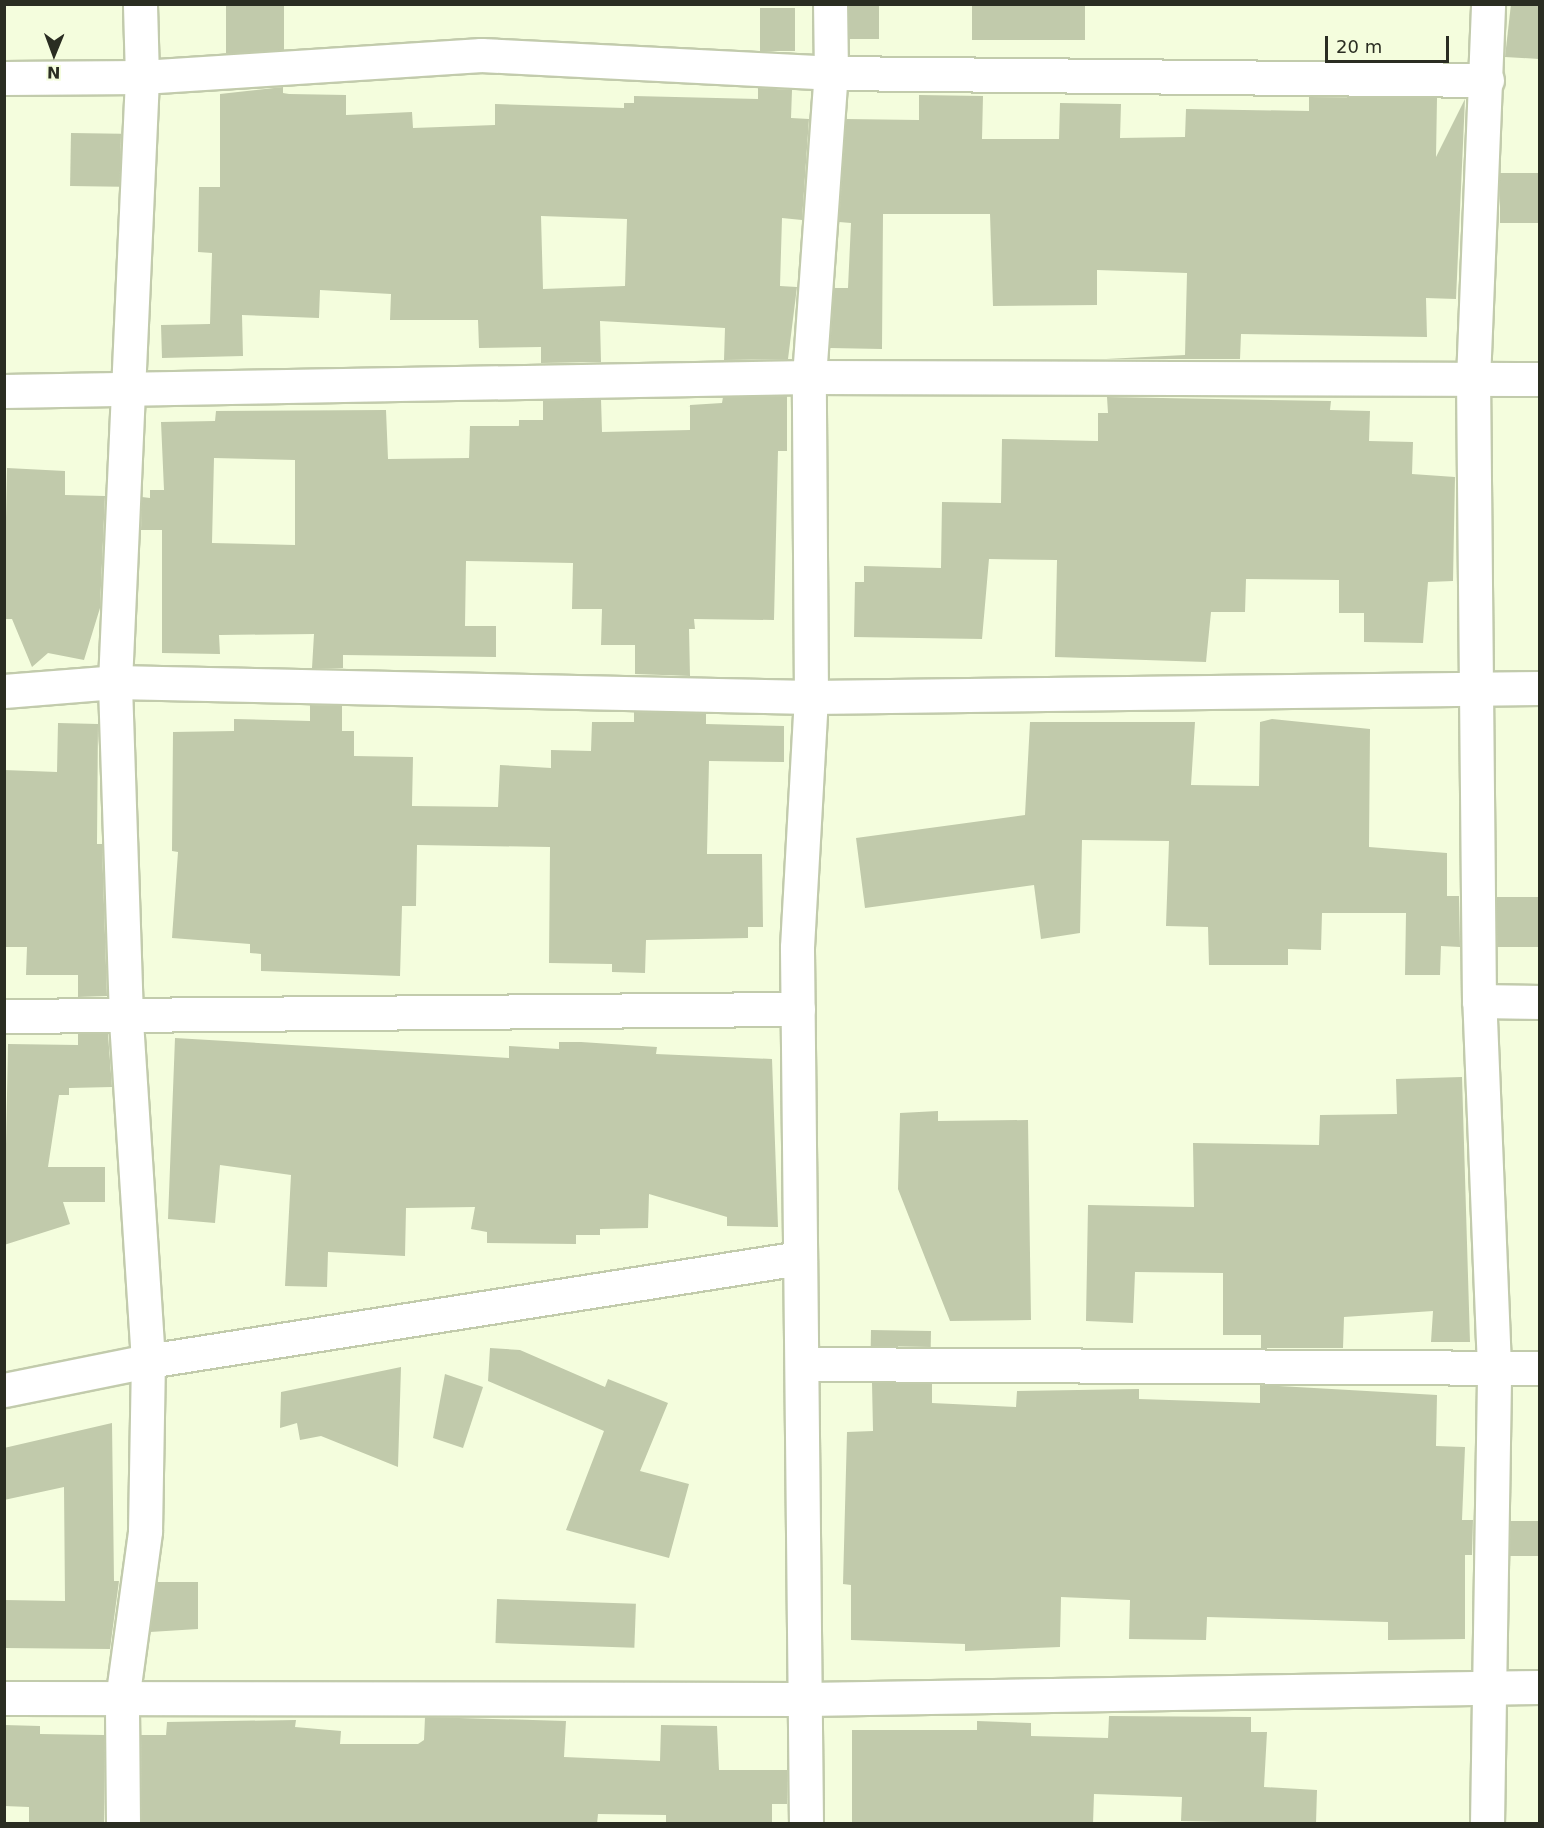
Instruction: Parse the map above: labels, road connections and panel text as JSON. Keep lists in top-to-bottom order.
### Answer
{
  "scale_bar": "20 m",
  "north": "bottom"
}
